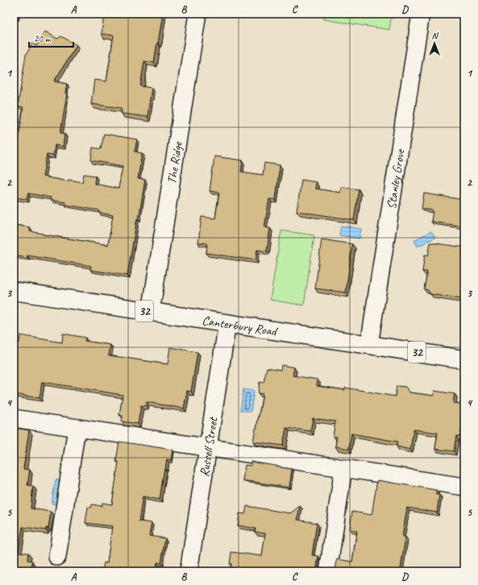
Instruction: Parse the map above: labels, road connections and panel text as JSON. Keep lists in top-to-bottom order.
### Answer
{
  "streets": {
    "main road": ["32", "Canterbury Road"],
    "street": ["The Ridge", "Stanley Grove", "Russell Street"]
  },
  "crossings": [
    ["The Ridge", "Canterbury Road"],
    ["Stanley Grove", "Canterbury Road"],
    ["Canterbury Road", "Russell Street"]
  ],
  "scale_bar": "20 m",
  "north": "top",
  "grid": {
    "columns": [
      "A",
      "B",
      "C",
      "D"
    ],
    "rows": [
      "1",
      "2",
      "3",
      "4",
      "5"
    ]
  }
}
